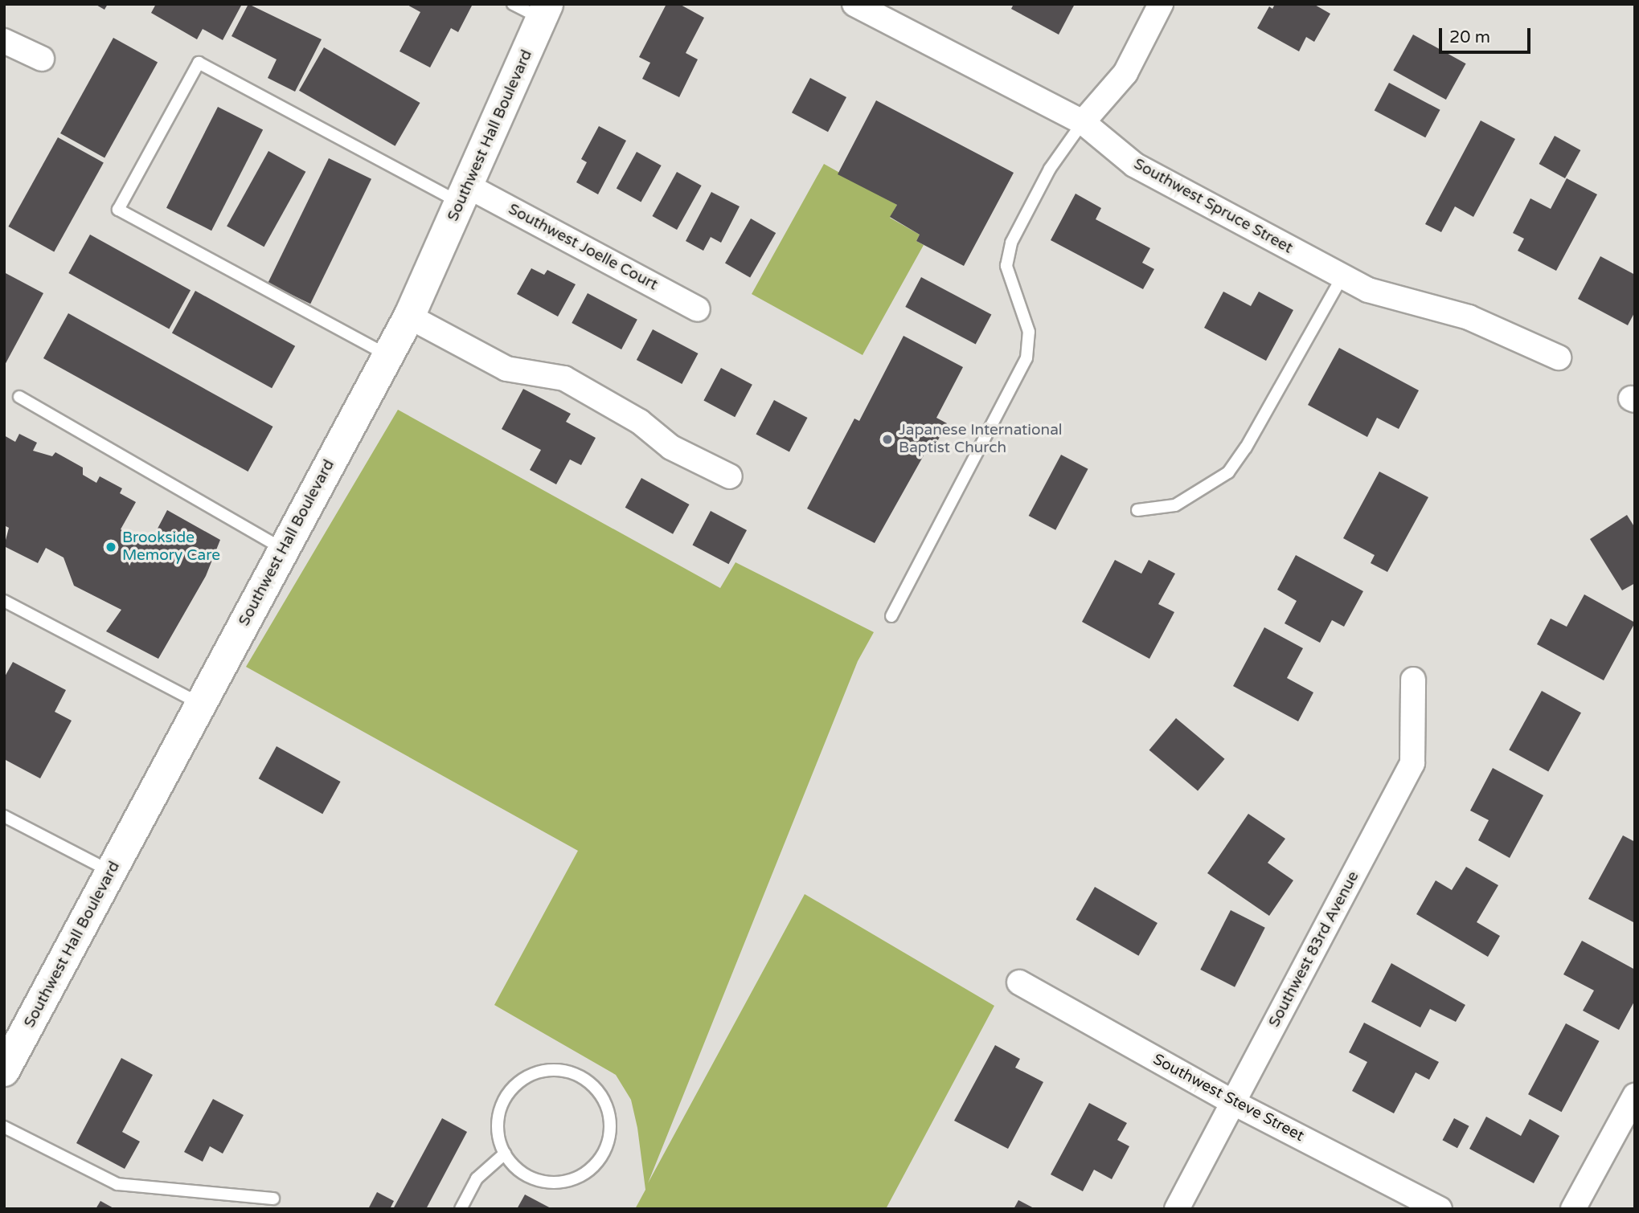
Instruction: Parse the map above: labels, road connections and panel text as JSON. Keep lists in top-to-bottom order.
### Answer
{
  "streets": {
    "main road": ["Southwest Hall Boulevard"],
    "street": [
      "Southwest Spruce Street",
      "Southwest Joelle Court",
      "Southwest 83rd Avenue",
      "Southwest Steve Street"
    ]
  },
  "crossings": [
    ["Southwest Hall Boulevard", "Southwest Joelle Court"],
    ["Southwest 83rd Avenue", "Southwest Steve Street"]
  ],
  "places": ["Japanese International Baptist Church", "Brookside Memory Care"],
  "scale_bar": "20 m"
}
